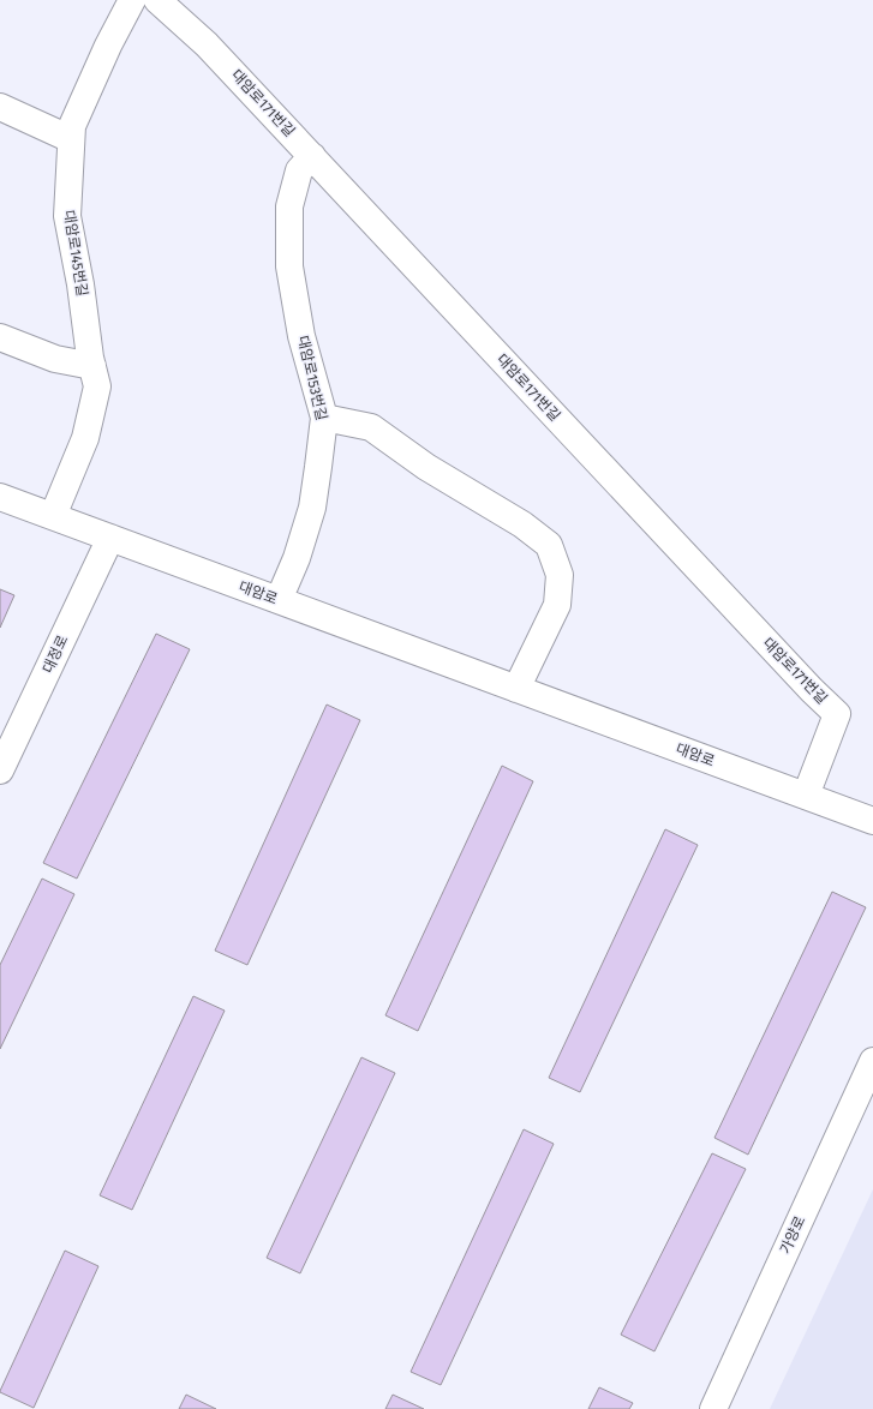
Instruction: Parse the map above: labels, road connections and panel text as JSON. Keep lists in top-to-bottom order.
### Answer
{
  "streets": {
    "street": [
      "대암로171번길",
      "대암로145번길",
      "대암로153번길",
      "대암로",
      "대정로",
      "가양로"
    ]
  },
  "crossings": [
    ["대암로171번길", "대암로153번길"],
    ["대암로171번길", "대암로"],
    ["대암로145번길", "대암로"],
    ["대암로153번길", "대암로"],
    ["대암로", "대정로"]
  ]
}
